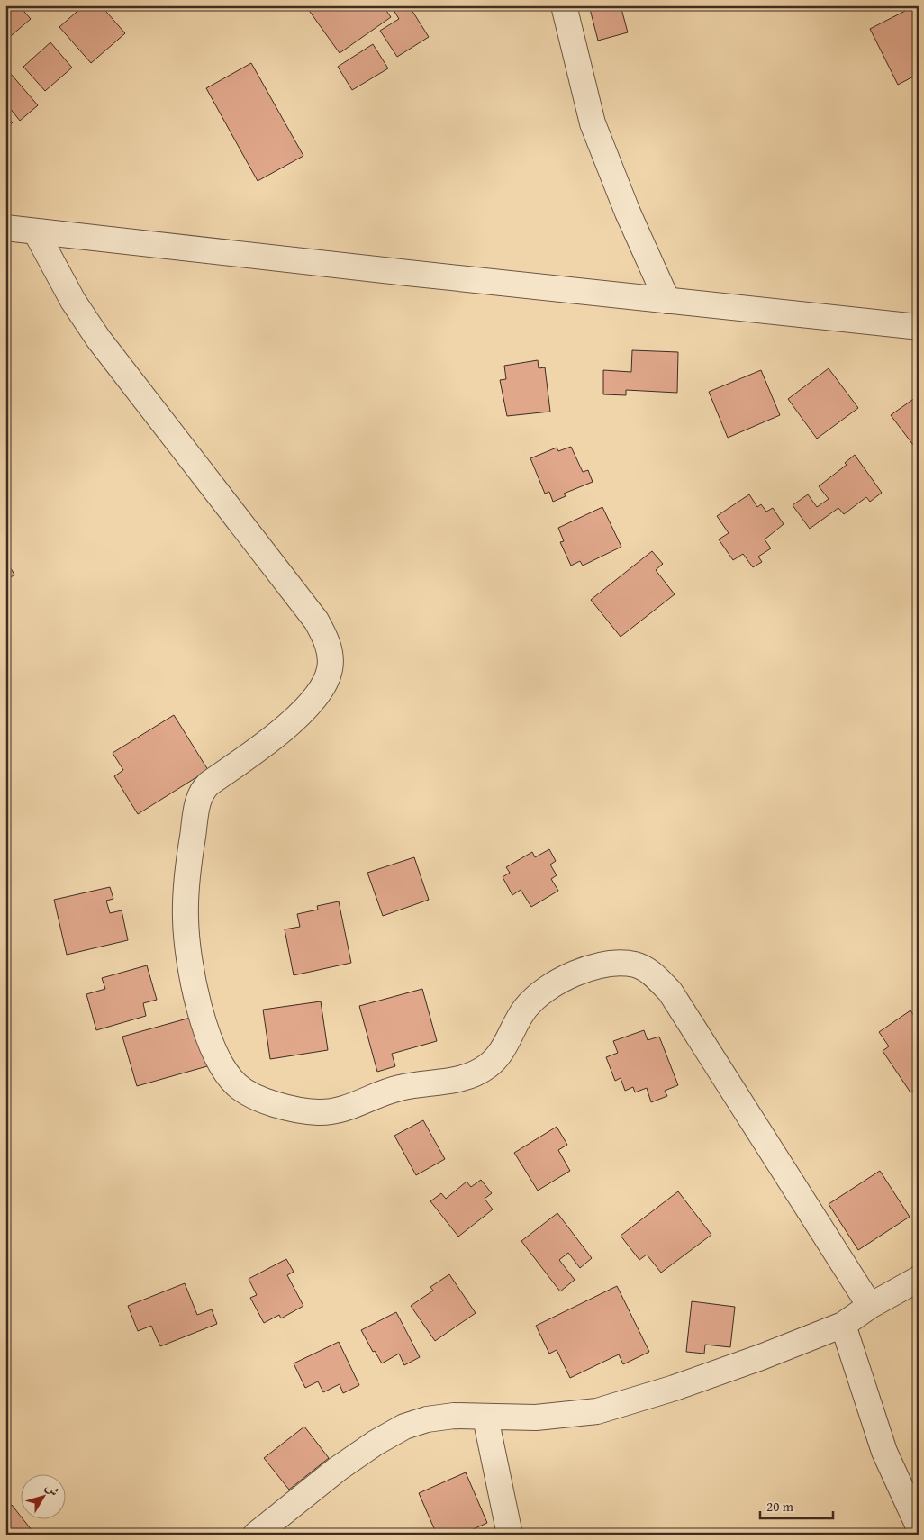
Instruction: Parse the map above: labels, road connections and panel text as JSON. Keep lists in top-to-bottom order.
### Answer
{
  "scale_bar": "20 m",
  "north": "top right"
}
